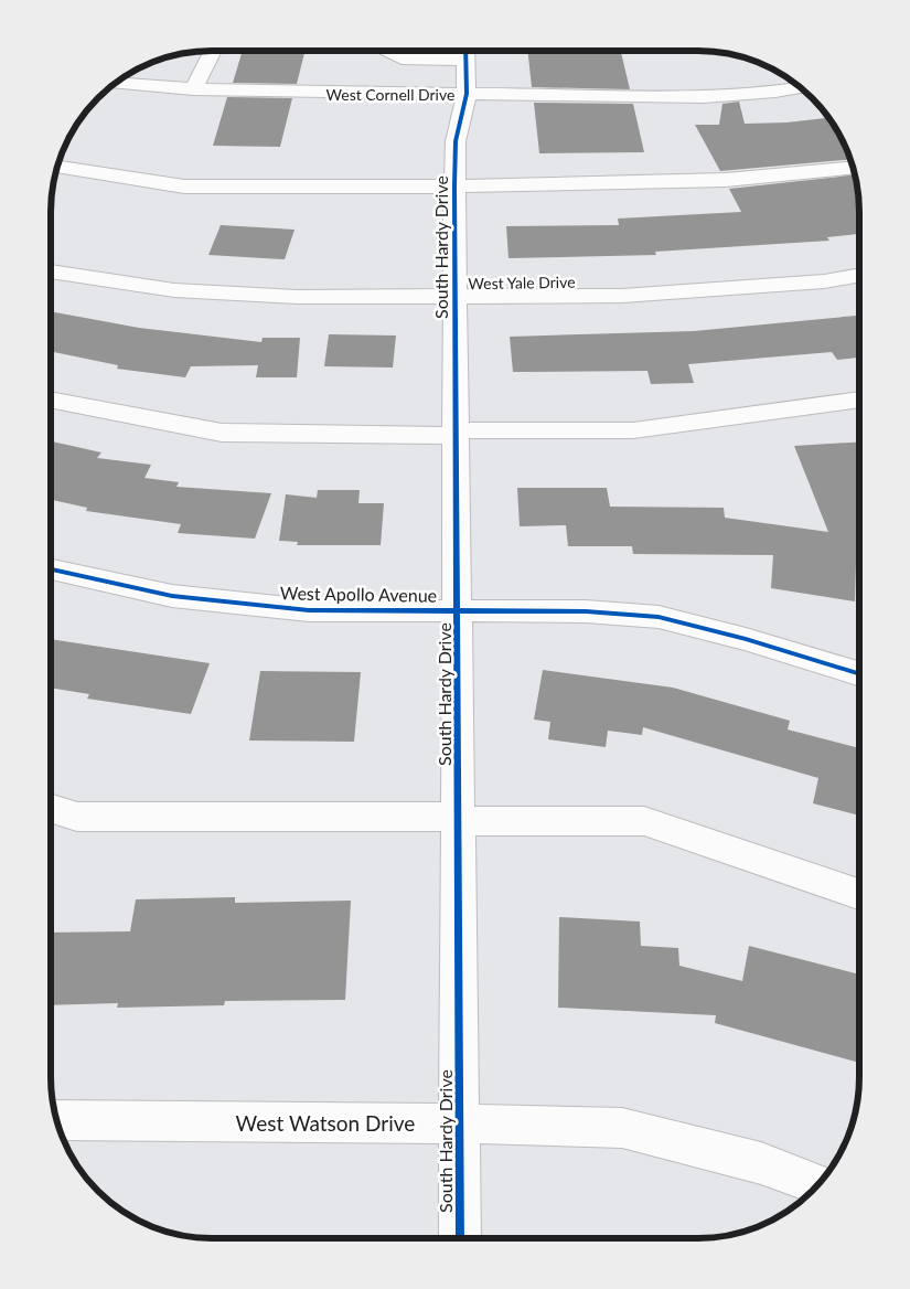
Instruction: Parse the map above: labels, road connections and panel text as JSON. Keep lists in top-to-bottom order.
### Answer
{
  "streets": {
    "street": [
      "West Cornell Drive",
      "South Hardy Drive",
      "West Yale Drive",
      "West Apollo Avenue",
      "West Watson Drive"
    ]
  },
  "crossings": [
    ["West Cornell Drive", "South Hardy Drive"],
    ["South Hardy Drive", "West Yale Drive"],
    ["South Hardy Drive", "West Apollo Avenue"],
    ["South Hardy Drive", "West Watson Drive"]
  ]
}
